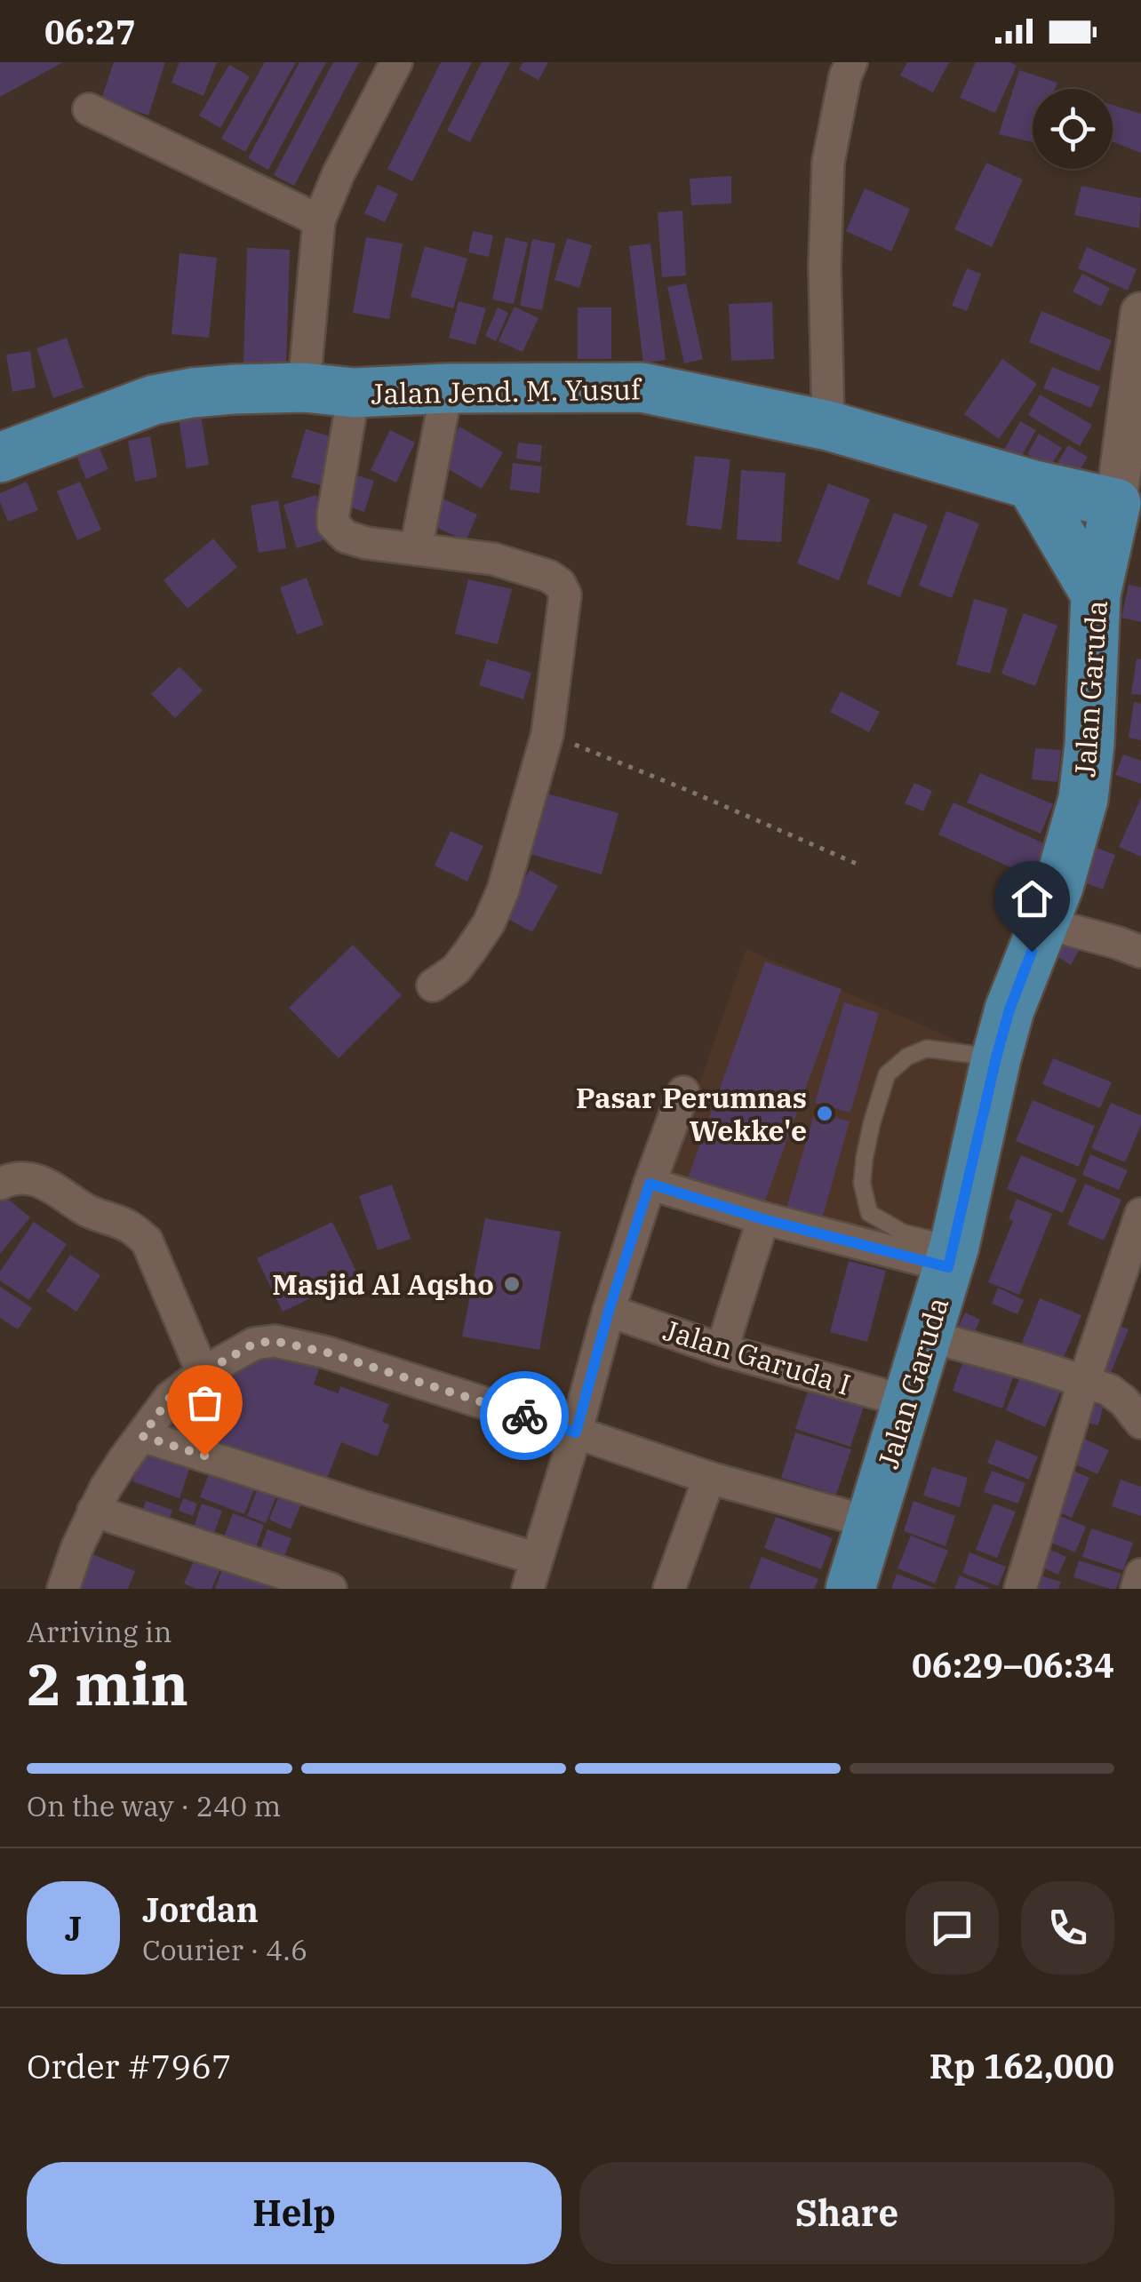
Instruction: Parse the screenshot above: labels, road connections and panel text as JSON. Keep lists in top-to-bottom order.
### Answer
{
  "streets": {
    "highway": ["Jalan Jend. M. Yusuf", "Jalan Garuda"],
    "street": ["Jalan Garuda I"]
  },
  "crossings": [
    ["Jalan Jend. M. Yusuf", "Jalan Garuda"],
    ["Jalan Garuda", "Jalan Garuda I"]
  ],
  "places": ["Pasar Perumnas Wekke'e", "Masjid Al Aqsho"],
  "page": {
    "status": "06:27",
    "heading": ["2 min", "Arriving in", "06:29–06:34"],
    "panel": [
      "Jordan",
      "Courier · 4.6",
      "Order #7967",
      "Rp 162,000"
    ],
    "bar": "On the way · 240 m",
    "round": "J",
    "buttons": ["Help", "Share"]
  }
}
